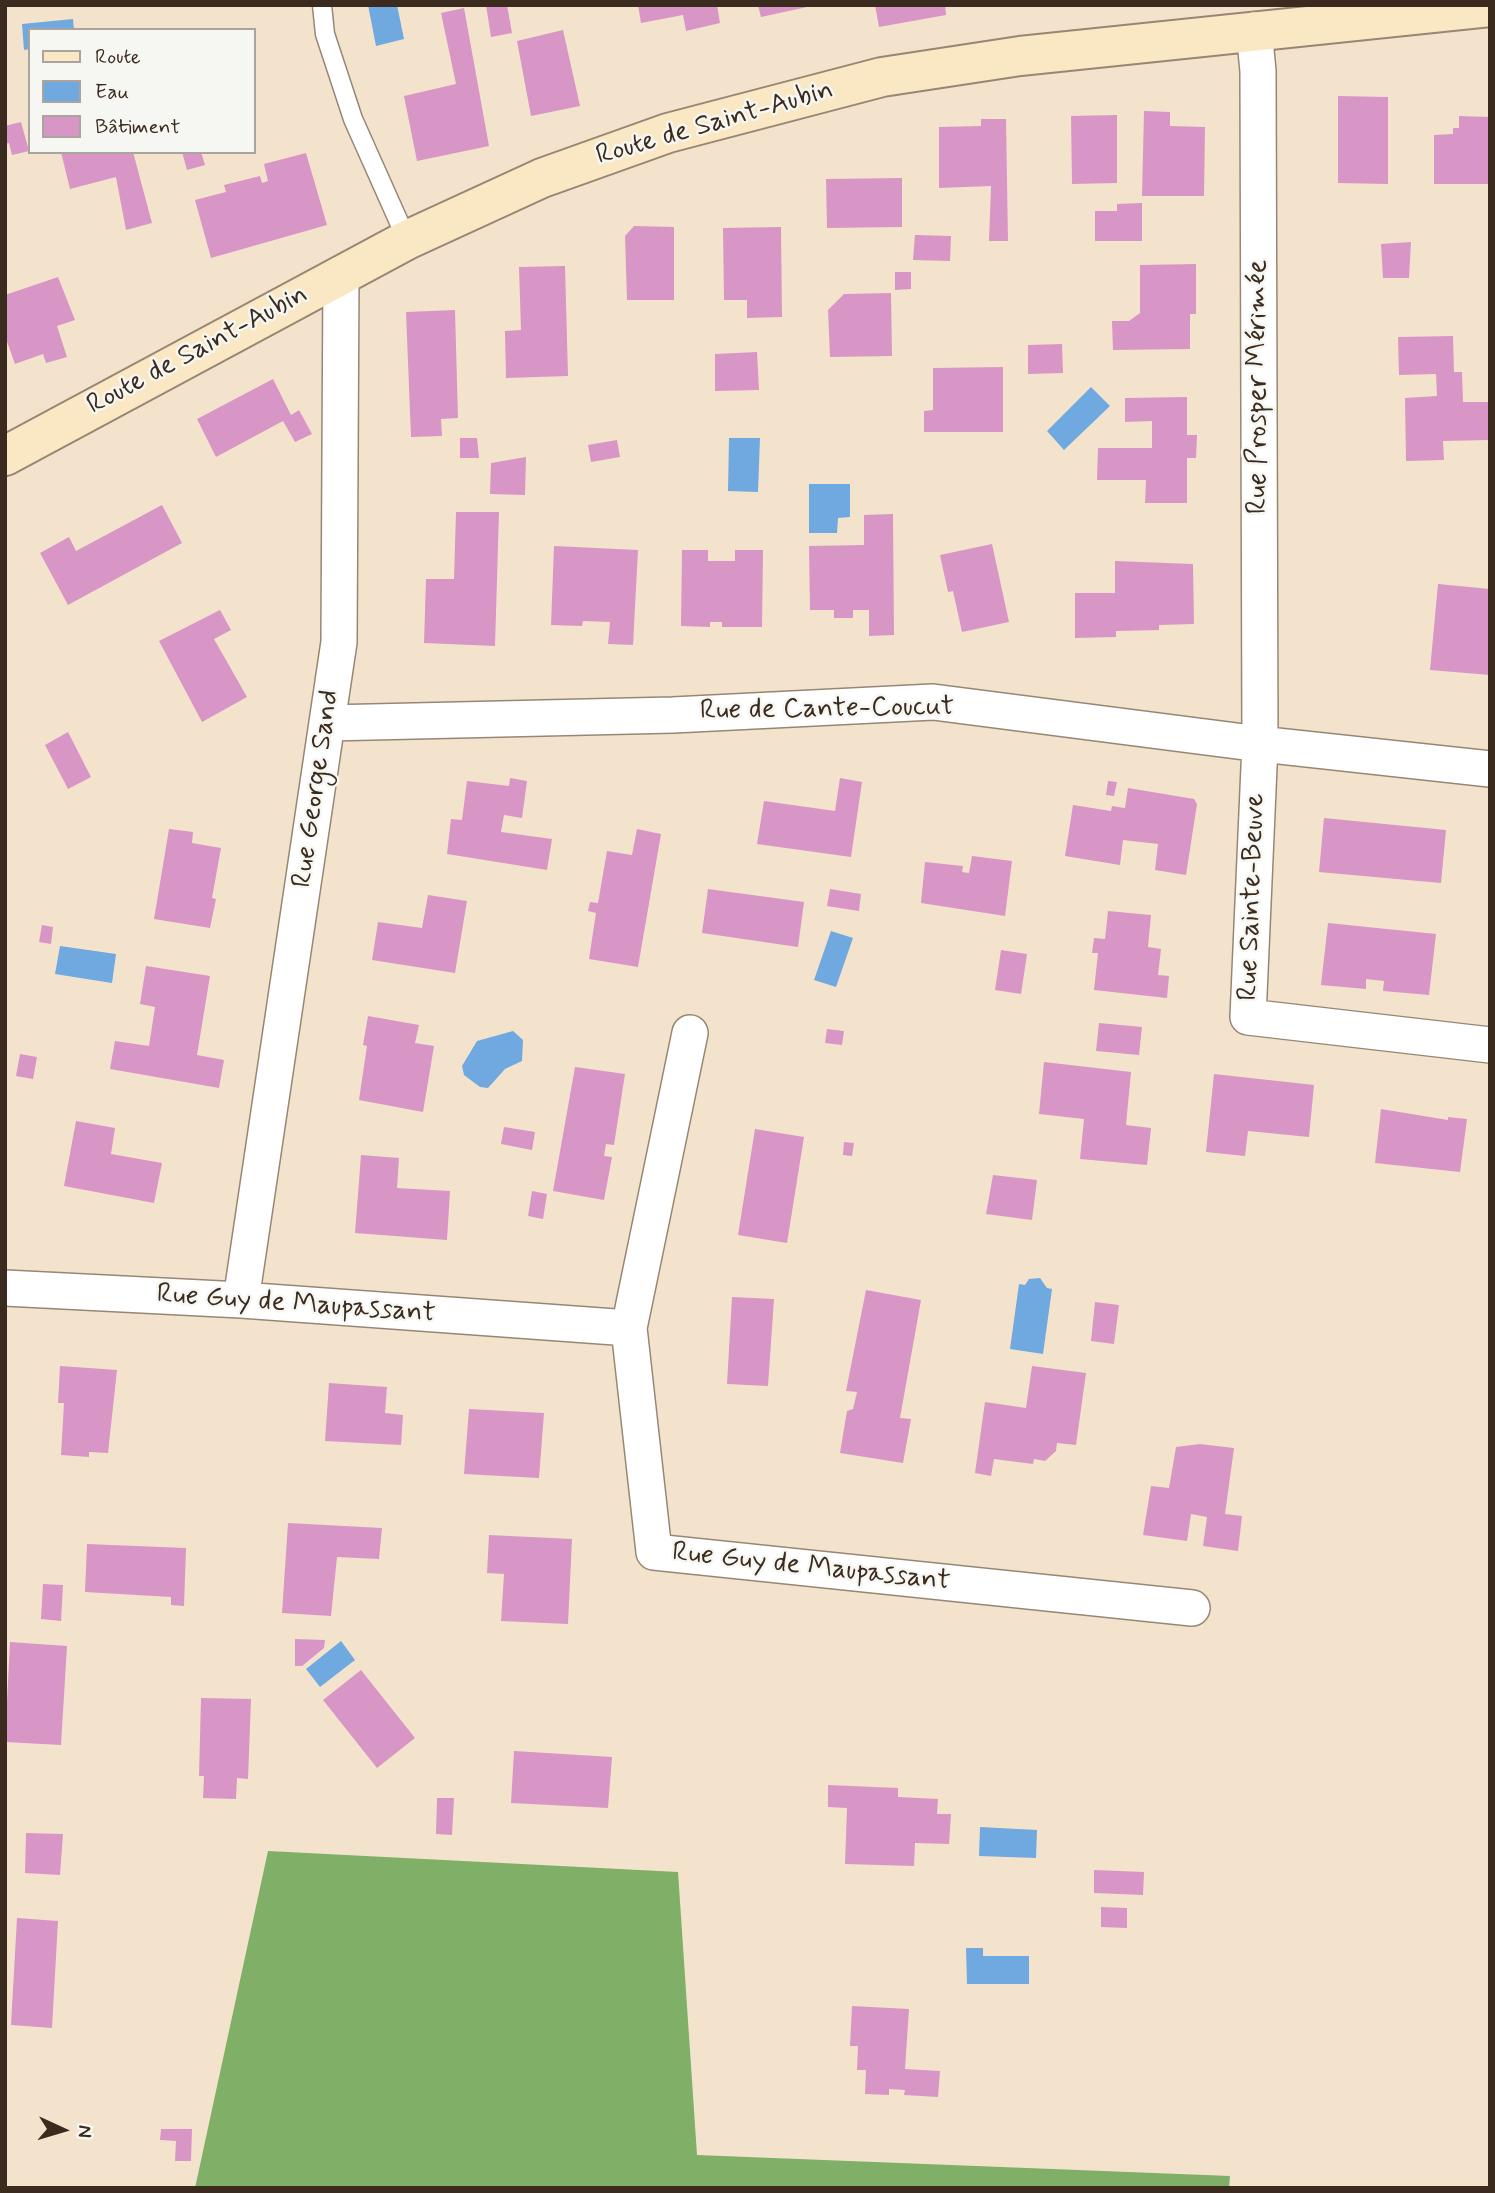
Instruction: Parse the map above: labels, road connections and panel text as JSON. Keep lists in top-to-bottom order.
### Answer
{
  "streets": {
    "street": [
      "Route de Saint-Aubin",
      "Rue Prosper Mérimée",
      "Rue de Cante-Coucut",
      "Rue George Sand",
      "Rue Sainte-Beuve",
      "Rue Guy de Maupassant"
    ]
  },
  "crossings": [
    ["Route de Saint-Aubin", "Rue Prosper Mérimée"],
    ["Route de Saint-Aubin", "Rue George Sand"],
    ["Rue Prosper Mérimée", "Rue de Cante-Coucut"],
    ["Rue Prosper Mérimée", "Rue Sainte-Beuve"],
    ["Rue de Cante-Coucut", "Rue George Sand"],
    ["Rue de Cante-Coucut", "Rue Sainte-Beuve"],
    ["Rue George Sand", "Rue Guy de Maupassant"]
  ],
  "legend": ["Route", "Eau", "Bâtiment"],
  "north": "right"
}
